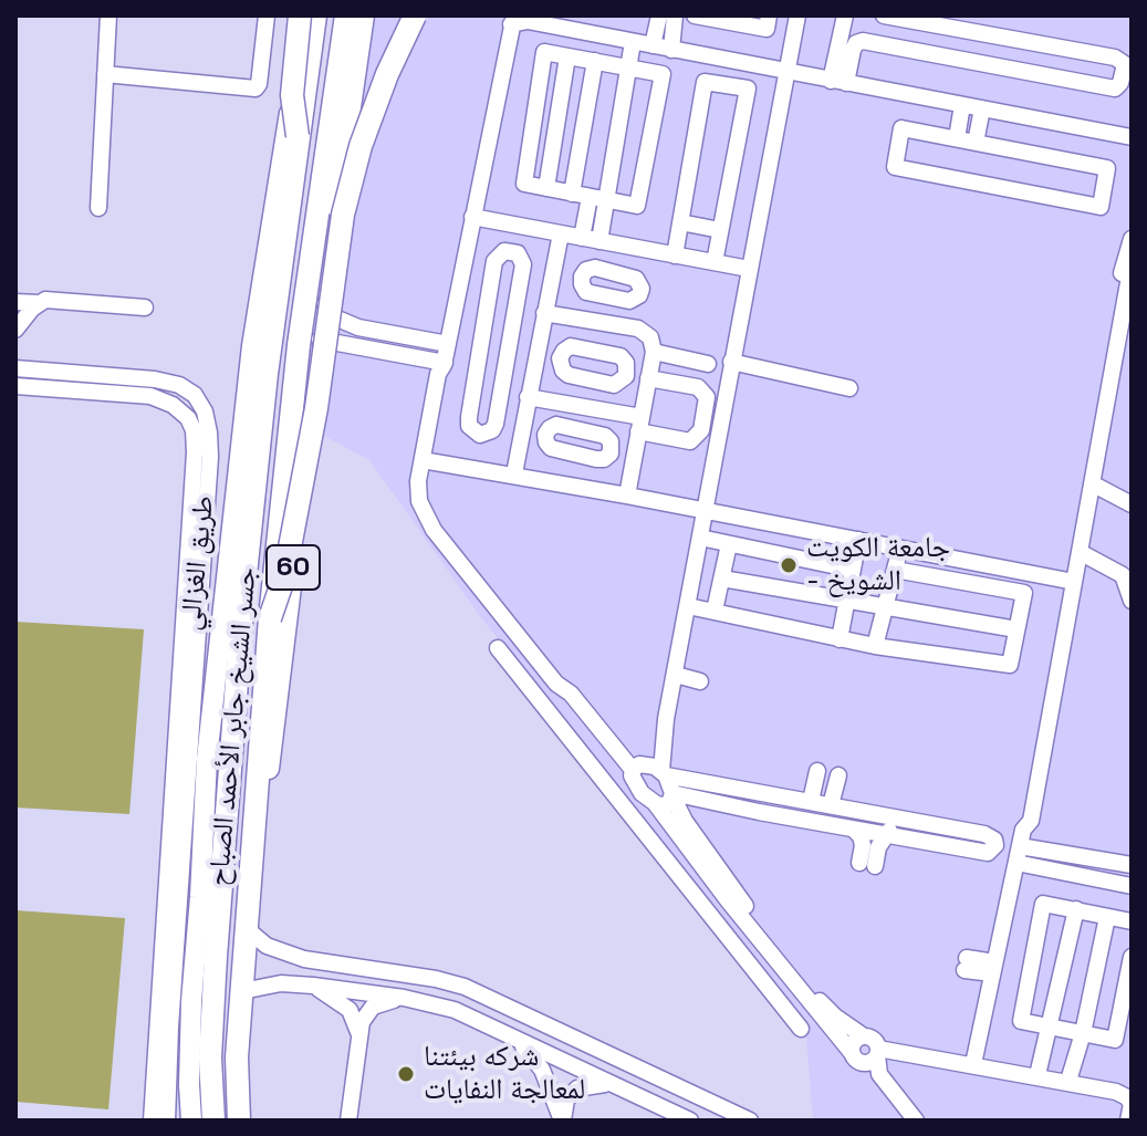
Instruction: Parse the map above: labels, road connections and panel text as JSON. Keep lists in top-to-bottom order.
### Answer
{
  "streets": {
    "highway": ["60", "جسر الشيخ جابر الأحمد الصباح"],
    "main road": ["طريق الغزالي"]
  },
  "crossings": [
    ["60", "جسر الشيخ جابر الأحمد الصباح"]
  ],
  "places": ["جامعة الكويت - الشويخ", "شركه بيئتنا لمعالجة النفايات"]
}
